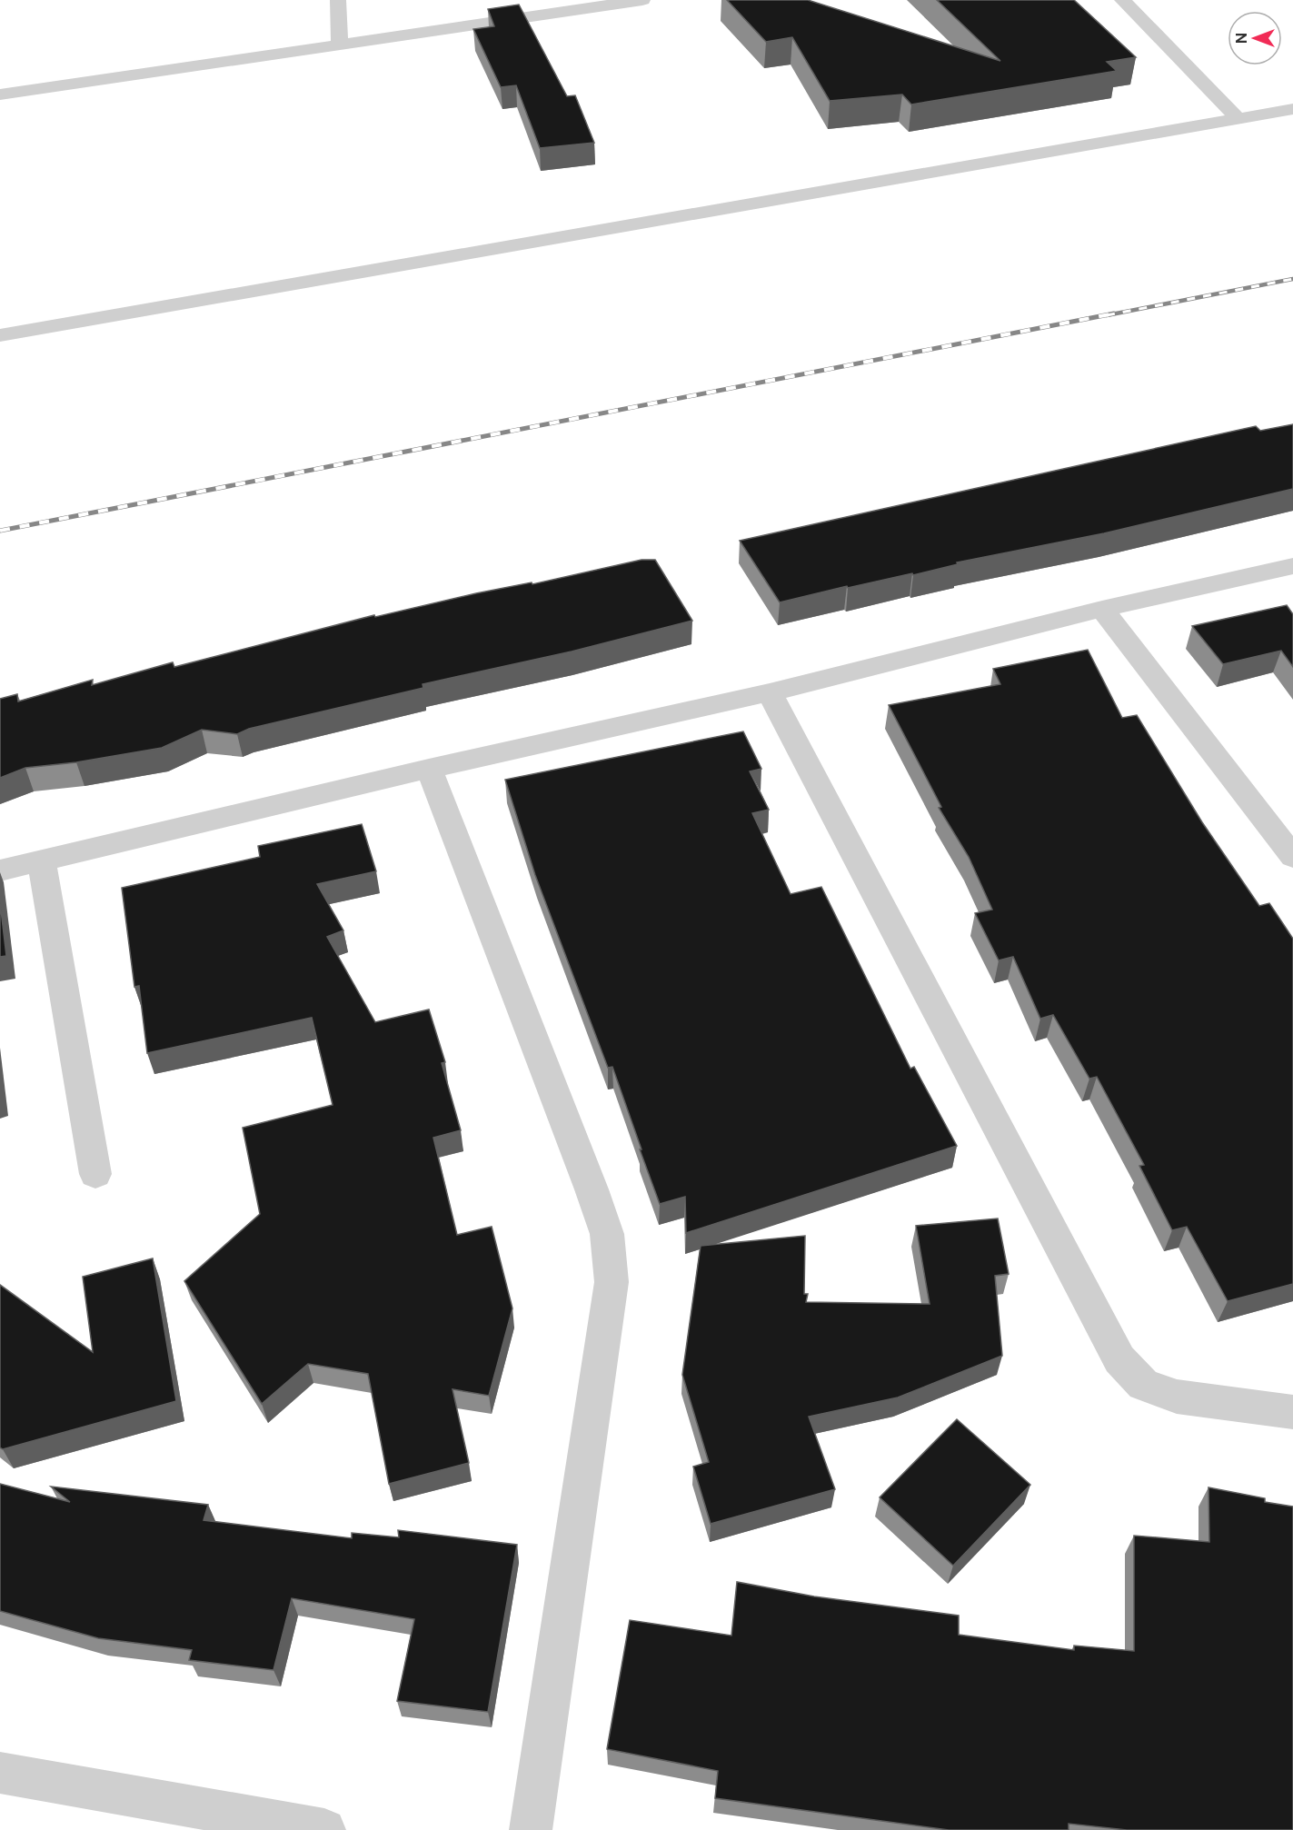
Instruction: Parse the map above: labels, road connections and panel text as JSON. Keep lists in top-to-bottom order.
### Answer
{
  "north": "left"
}
